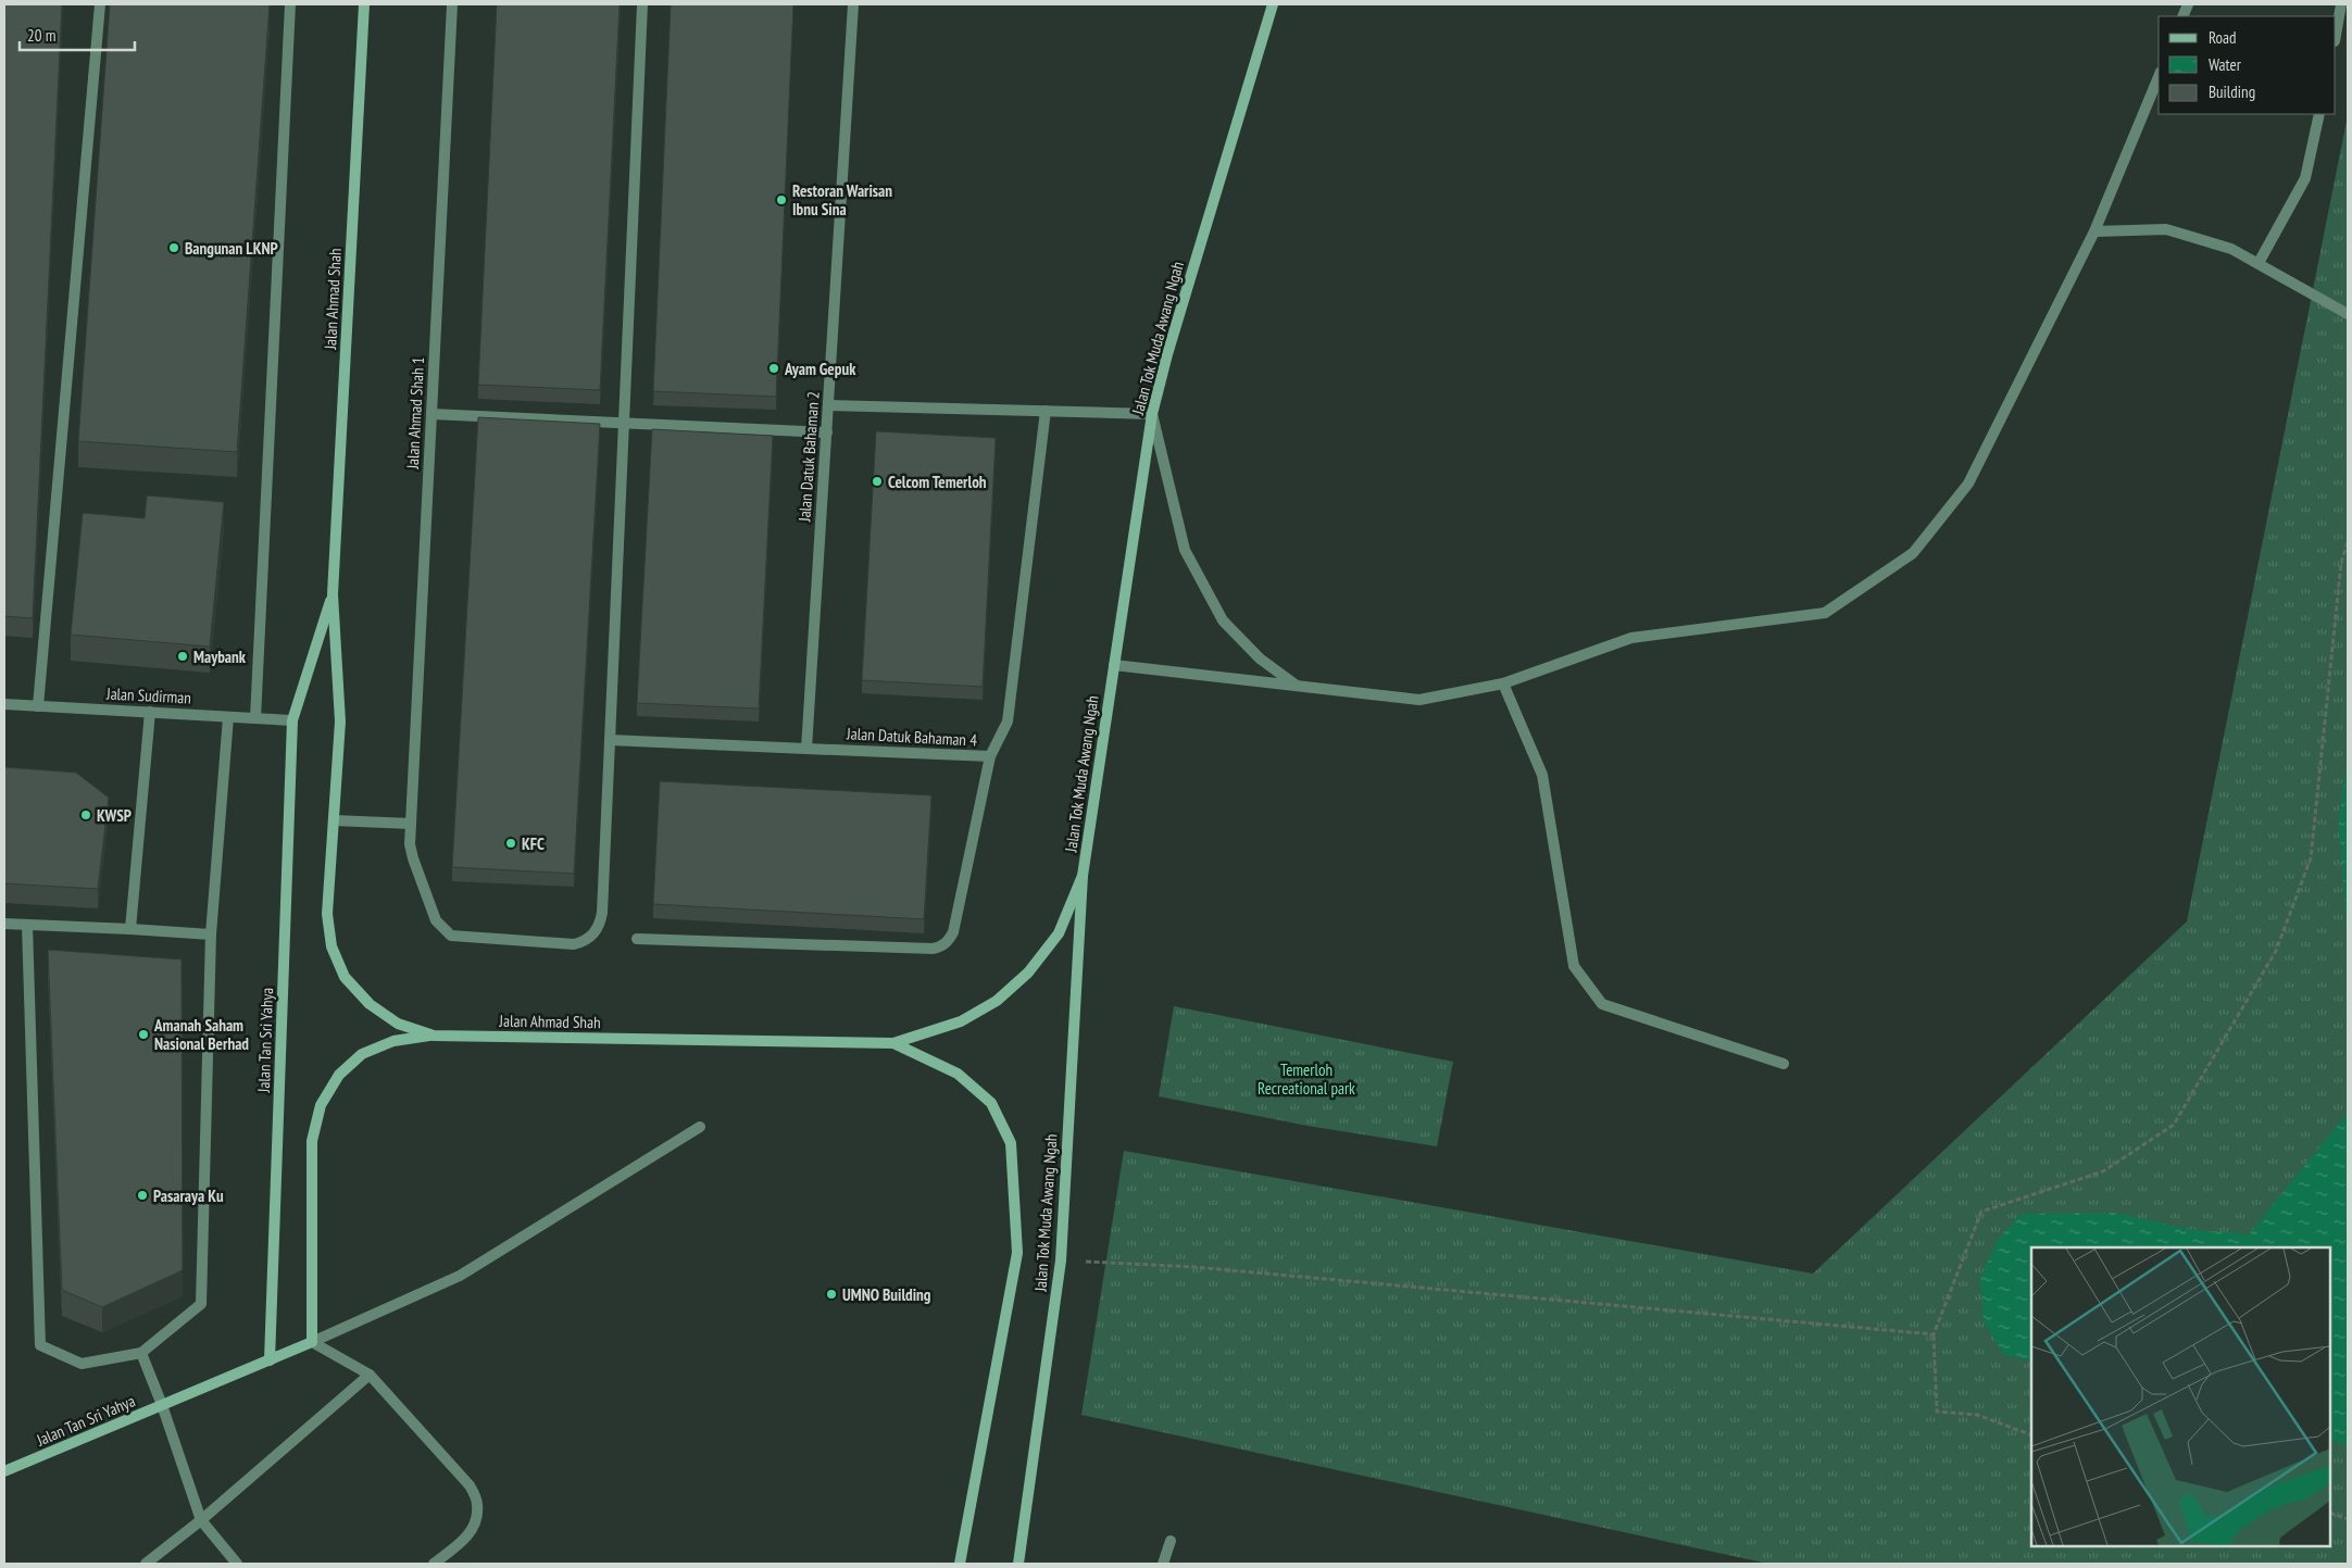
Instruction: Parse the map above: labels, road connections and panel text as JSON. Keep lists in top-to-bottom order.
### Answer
{
  "streets": {
    "main road": ["Jalan Ahmad Shah", "Jalan Tok Muda Awang Ngah", "Jalan Tan Sri Yahya"],
    "street": [
      "Jalan Ahmad Shah 1",
      "Jalan Datuk Bahaman 2",
      "Jalan Sudirman",
      "Jalan Datuk Bahaman 4"
    ]
  },
  "crossings": [
    ["Jalan Ahmad Shah", "Jalan Tok Muda Awang Ngah"],
    ["Jalan Ahmad Shah", "Jalan Sudirman"],
    ["Jalan Ahmad Shah", "Jalan Tan Sri Yahya"],
    ["Jalan Ahmad Shah 1", "Jalan Datuk Bahaman 4"],
    ["Jalan Datuk Bahaman 2", "Jalan Datuk Bahaman 4"],
    ["Jalan Sudirman", "Jalan Tan Sri Yahya"]
  ],
  "parks": ["Temerloh Recreational park"],
  "places": [
    "Restoran Warisan Ibnu Sina",
    "Bangunan LKNP",
    "Ayam Gepuk",
    "Celcom Temerloh",
    "Maybank",
    "KWSP",
    "KFC",
    "Amanah Saham Nasional Berhad",
    "Pasaraya Ku",
    "UMNO Building"
  ],
  "legend": ["Road", "Water", "Building"],
  "scale_bar": "20 m"
}
